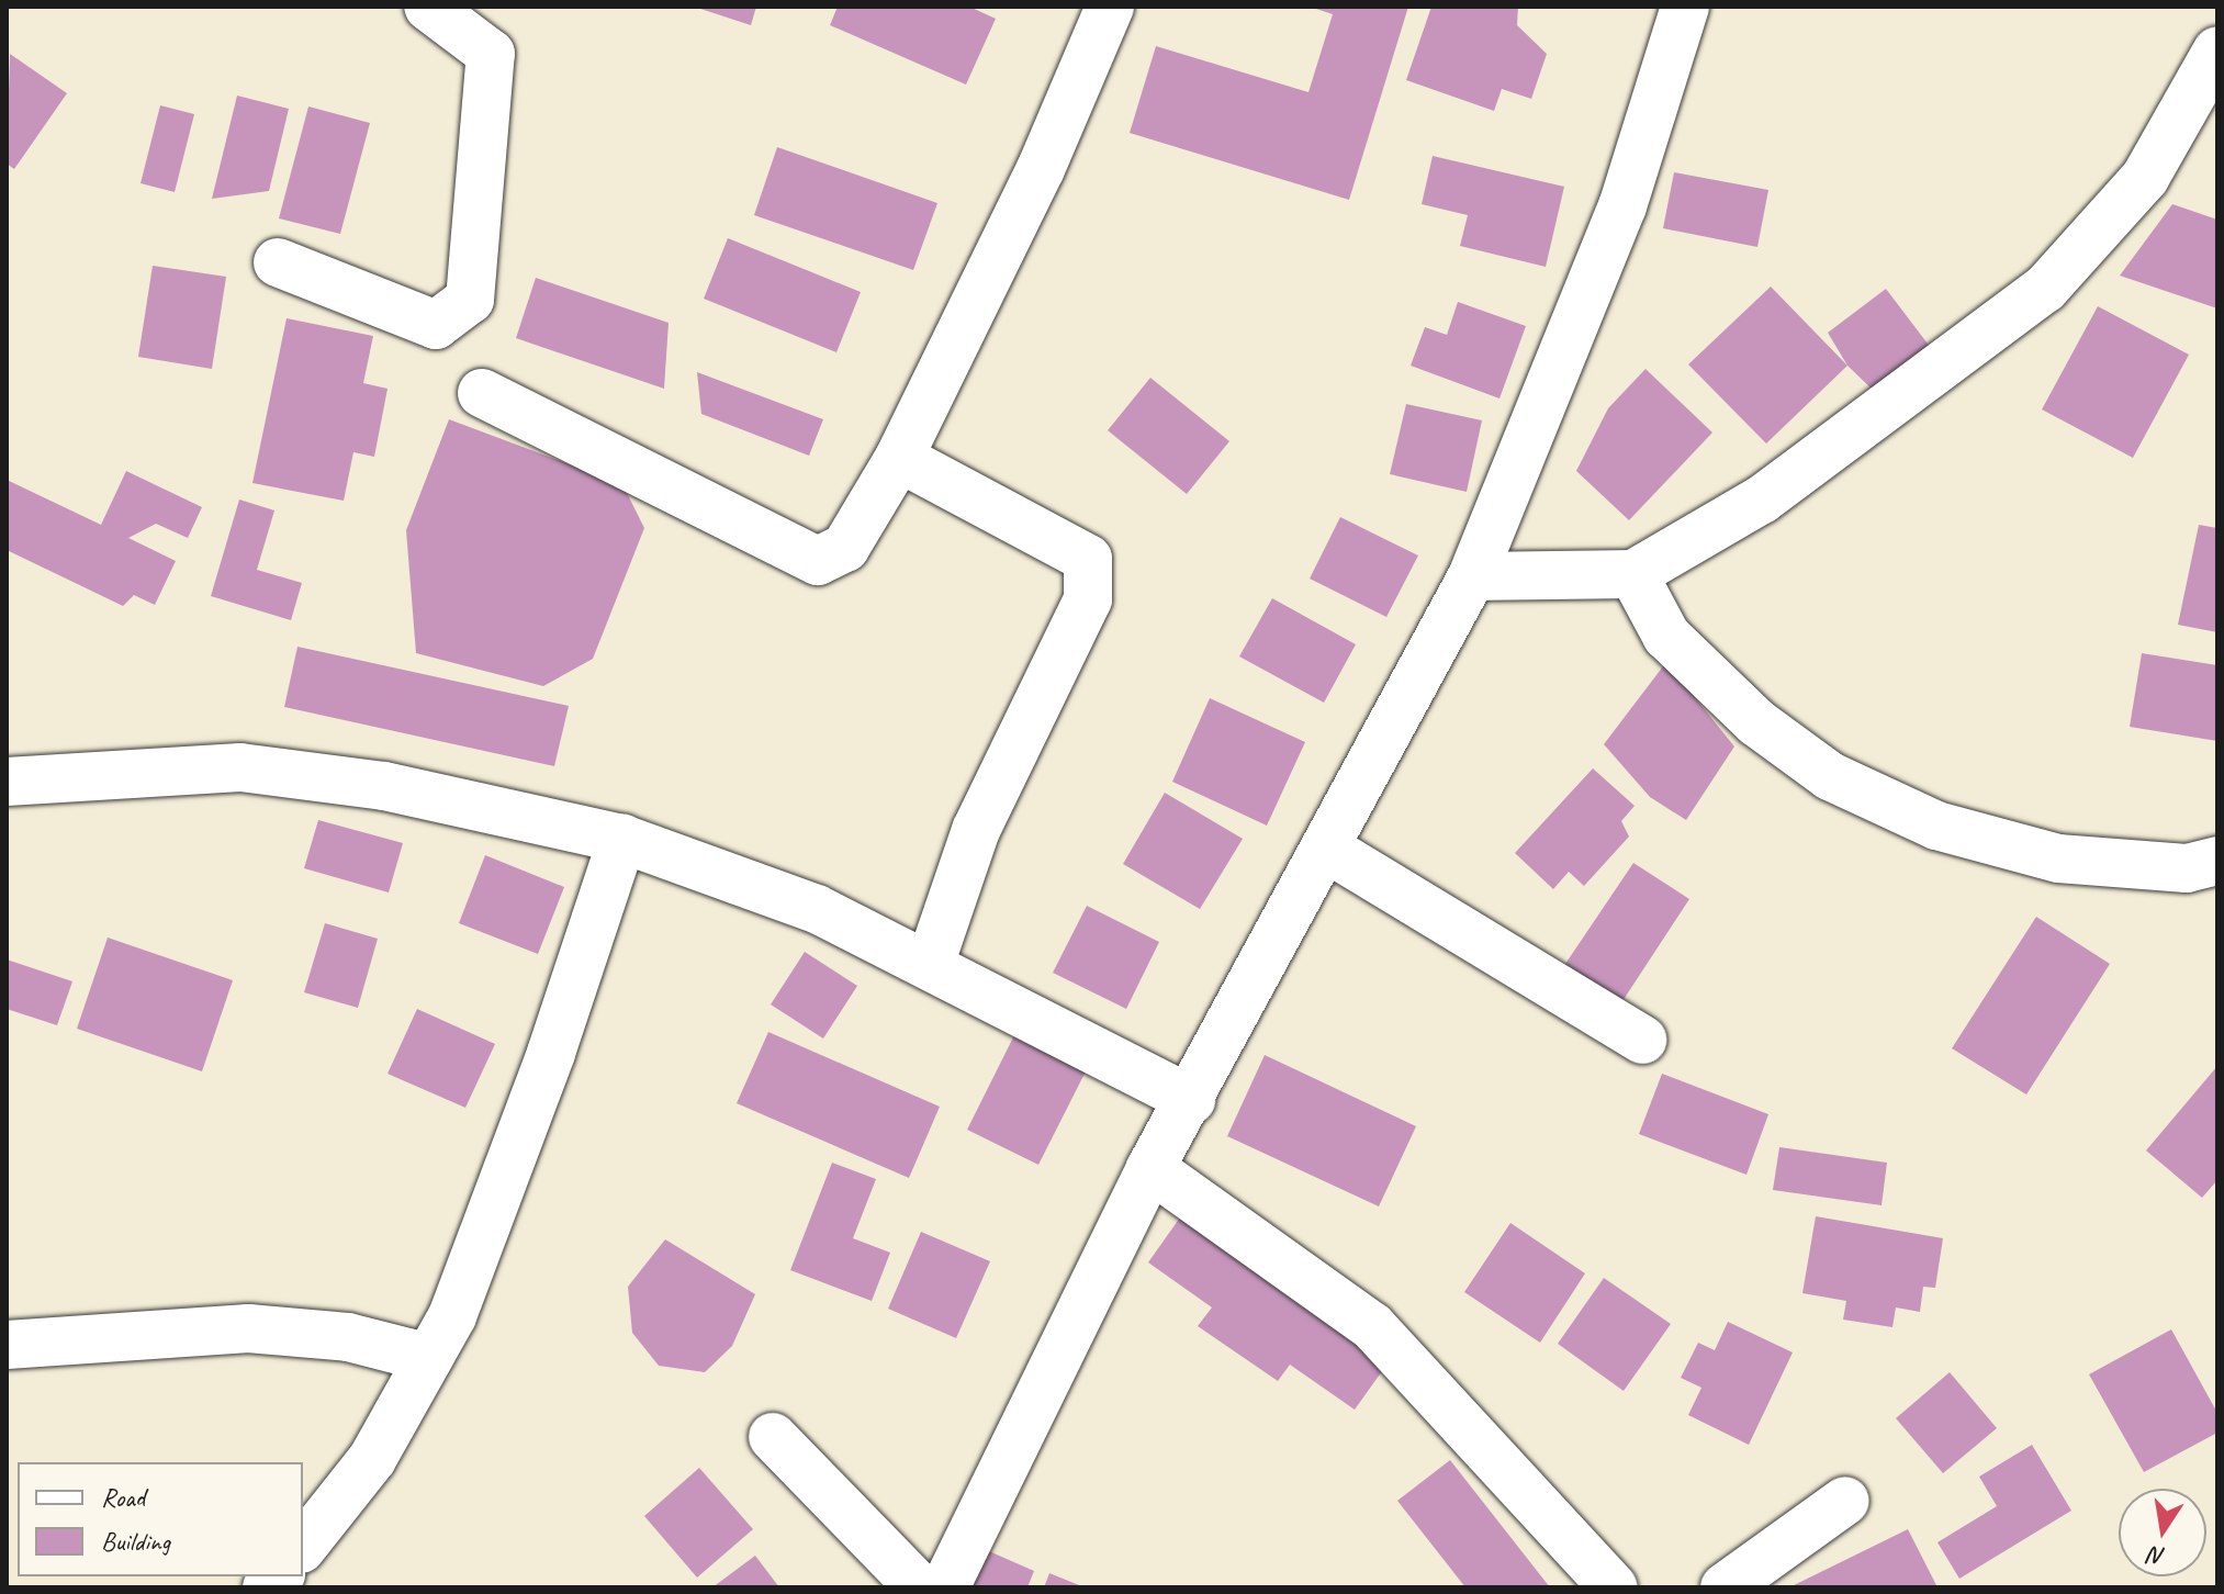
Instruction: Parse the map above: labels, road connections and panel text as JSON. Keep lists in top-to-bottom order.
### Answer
{
  "legend": ["Road", "Building"],
  "north": "bottom"
}
